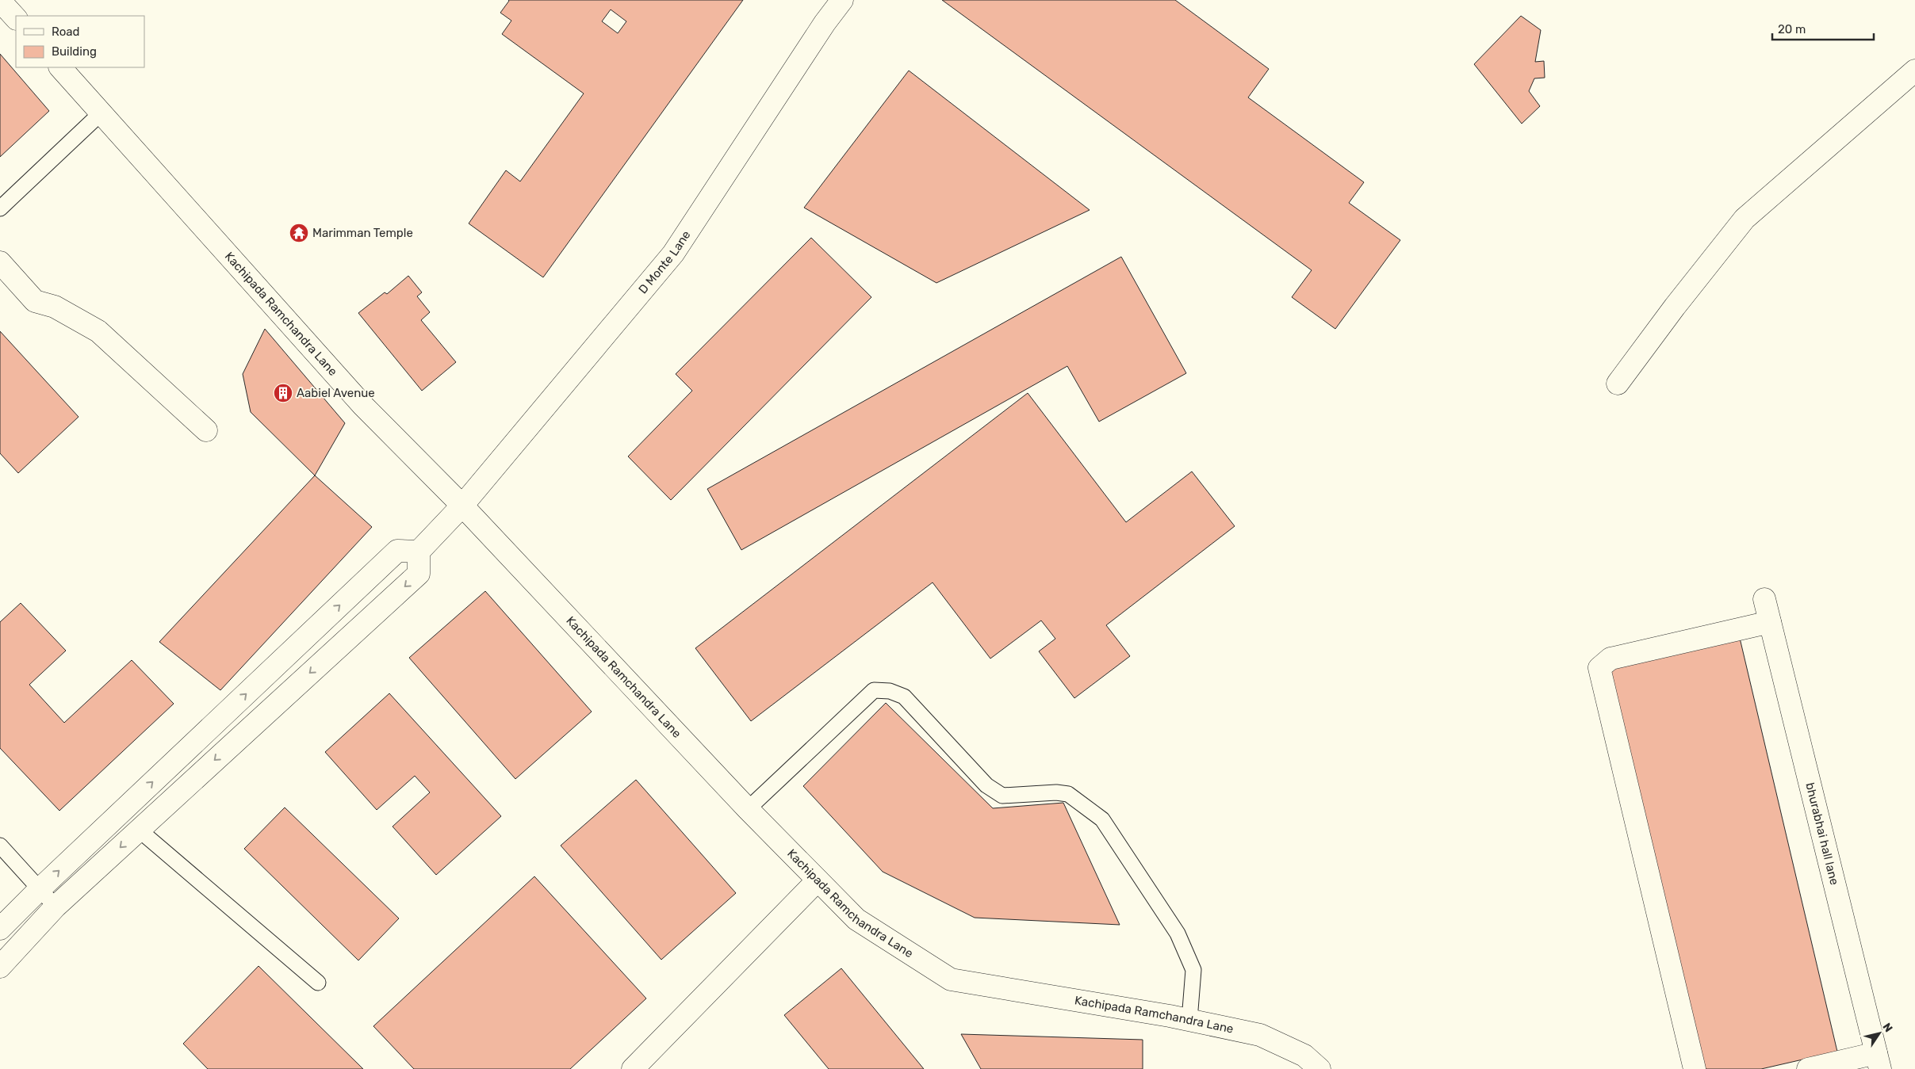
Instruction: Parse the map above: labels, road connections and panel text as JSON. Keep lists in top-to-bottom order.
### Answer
{
  "streets": {
    "street": ["D Monte Lane", "Kachipada Ramchandra Lane", "bhurabhai hall lane"]
  },
  "crossings": [
    ["D Monte Lane", "Kachipada Ramchandra Lane"]
  ],
  "places": {
    "temple": ["Marimman Temple"],
    "building": ["Aabiel Avenue"]
  },
  "legend": ["Road", "Building"],
  "scale_bar": "20 m",
  "north": "top right"
}
